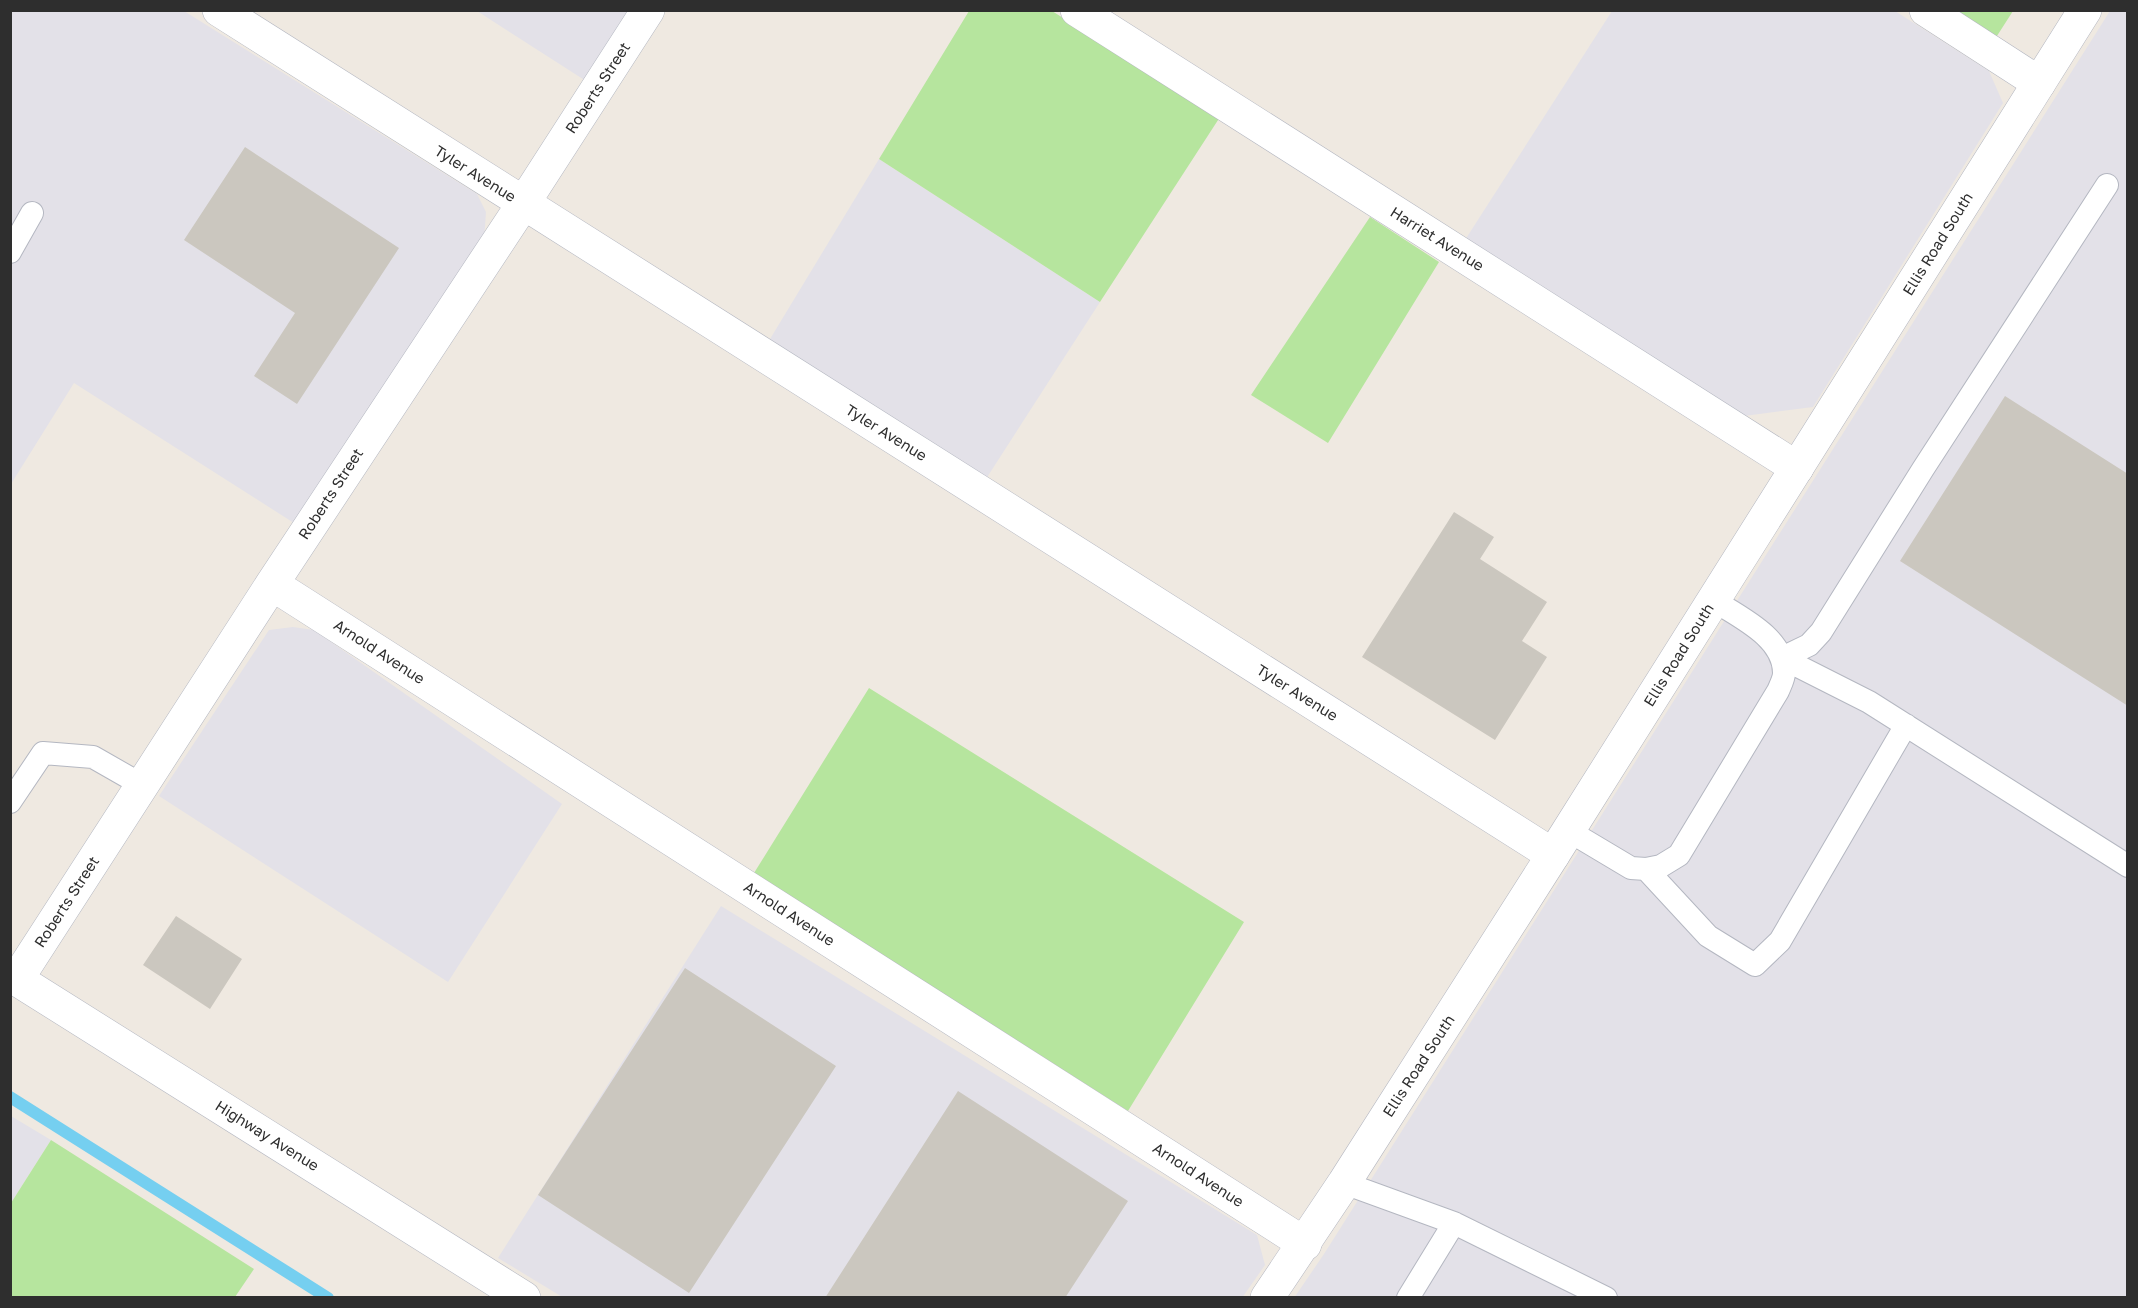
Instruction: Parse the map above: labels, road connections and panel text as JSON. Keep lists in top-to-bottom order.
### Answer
{
  "streets": {
    "street": [
      "Roberts Street",
      "Tyler Avenue",
      "Harriet Avenue",
      "Ellis Road South",
      "Arnold Avenue",
      "Highway Avenue"
    ]
  },
  "crossings": [
    ["Roberts Street", "Tyler Avenue"],
    ["Roberts Street", "Arnold Avenue"],
    ["Roberts Street", "Highway Avenue"],
    ["Tyler Avenue", "Ellis Road South"],
    ["Harriet Avenue", "Ellis Road South"],
    ["Ellis Road South", "Arnold Avenue"]
  ]
}
